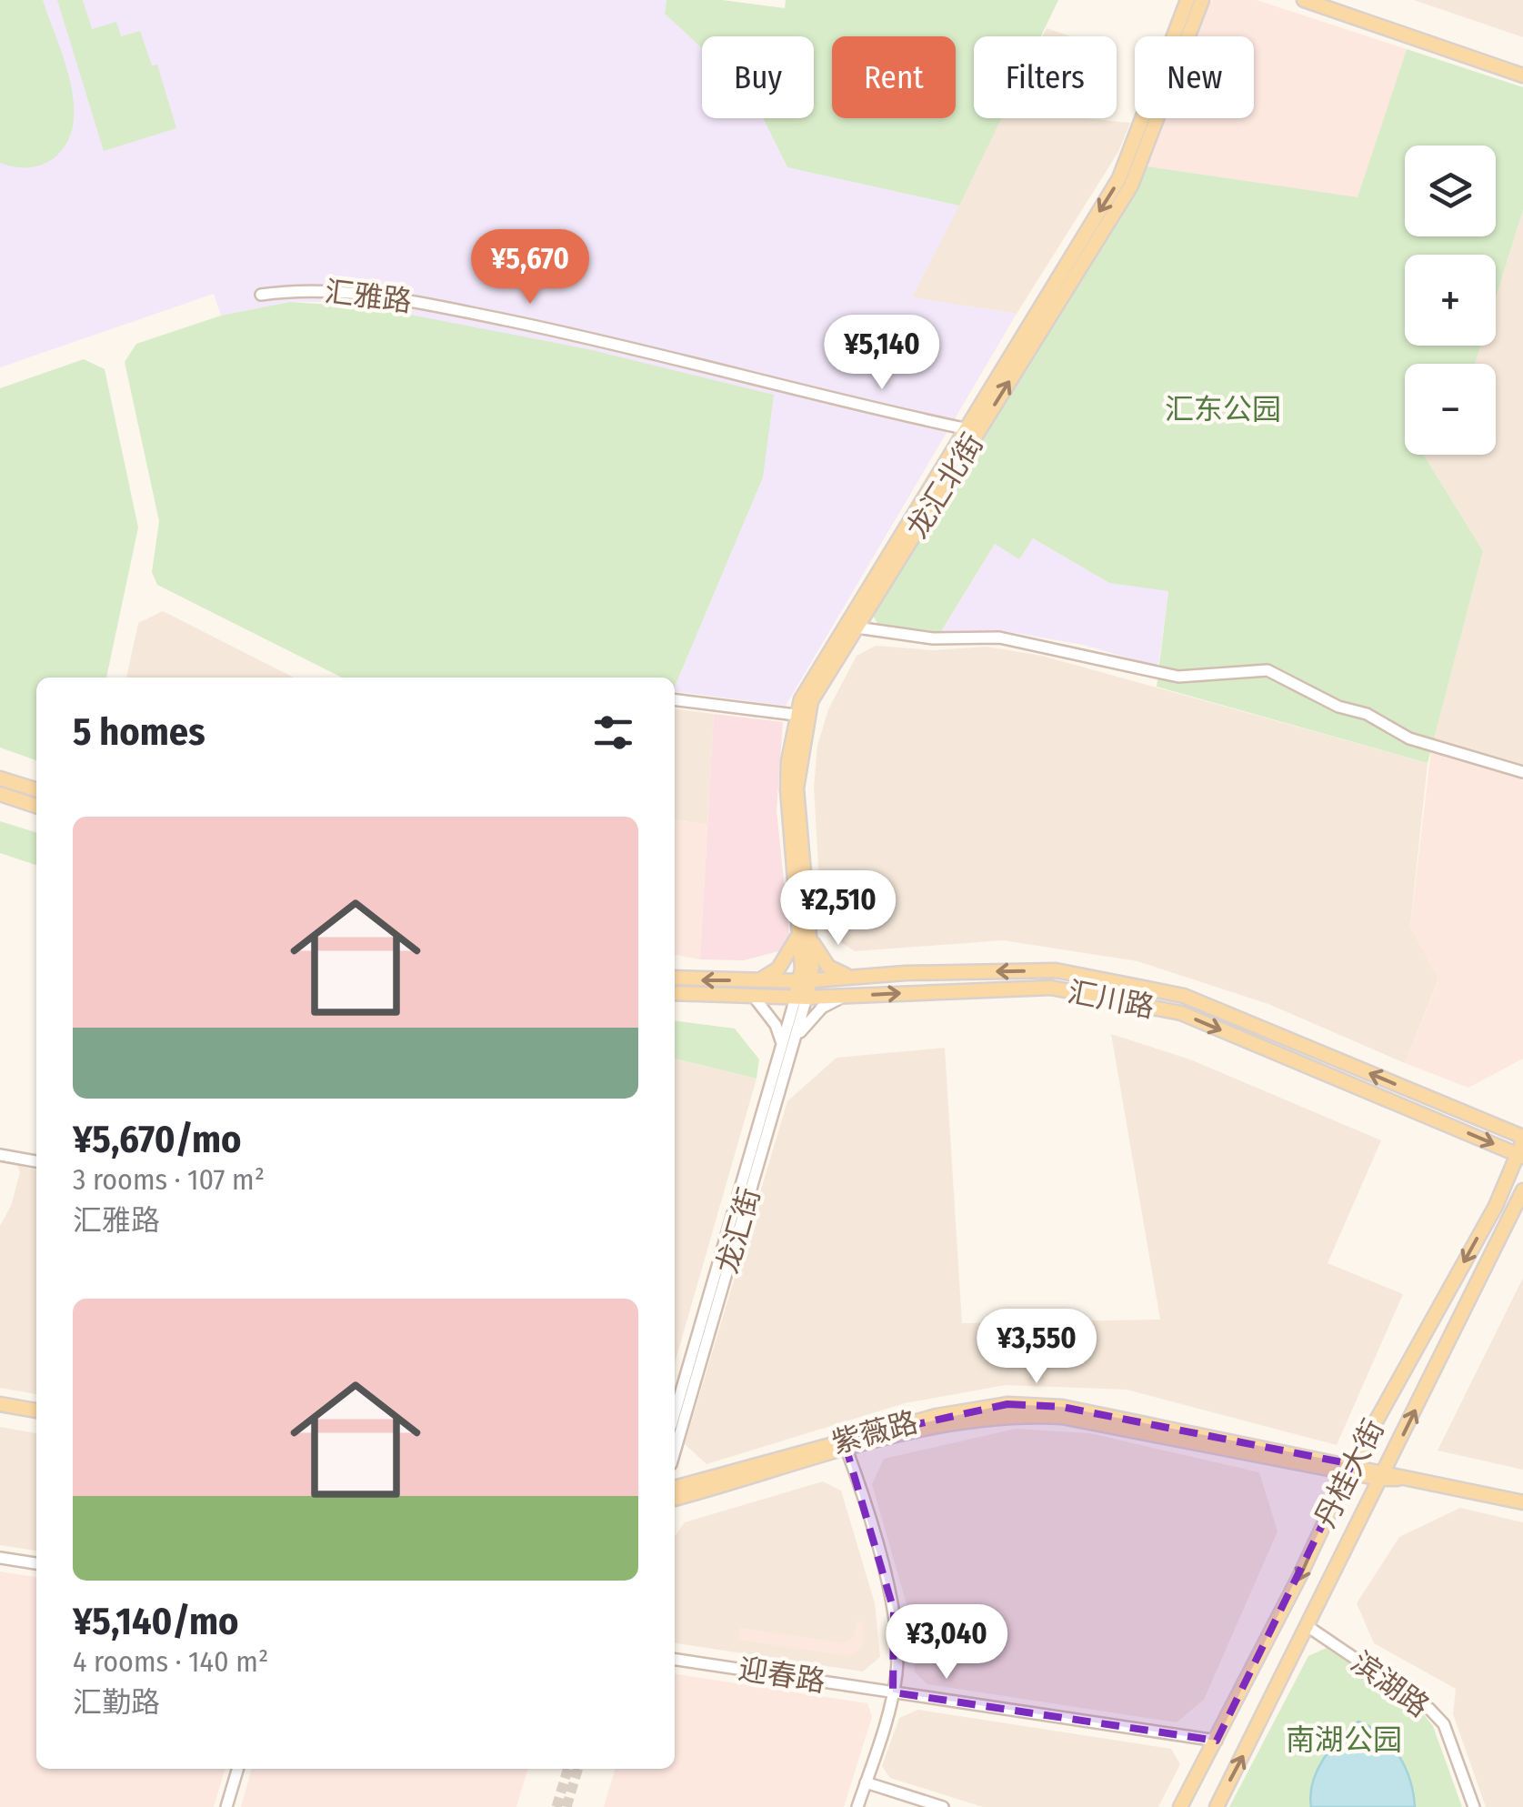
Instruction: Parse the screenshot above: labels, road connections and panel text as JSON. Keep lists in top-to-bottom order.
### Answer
{
  "streets": {
    "main road": [
      "龙汇北街",
      "汇川路",
      "紫薇路",
      "丹桂大街"
    ],
    "street": [
      "汇雅路",
      "龙汇街",
      "迎春路",
      "滨湖路"
    ]
  },
  "crossings": [
    ["汇雅路", "龙汇北街"],
    ["龙汇北街", "汇川路"],
    ["龙汇北街", "龙汇街"],
    ["汇川路", "龙汇街"],
    ["汇川路", "丹桂大街"],
    ["紫薇路", "丹桂大街"],
    ["丹桂大街", "迎春路"]
  ],
  "parks": ["汇东公园", "南湖公园"],
  "page": {
    "chip": [
      "Buy",
      "Rent",
      "Filters",
      "New"
    ],
    "map_buttons": ["+", "−"],
    "price": [
      "¥5,670",
      "¥5,140",
      "¥2,510",
      "¥3,550",
      "¥3,040"
    ],
    "heading": "5 homes",
    "list": [
      {
        "name": "¥5,670/mo",
        "note": "3 rooms · 107 m² · 汇雅路"
      },
      {
        "name": "¥5,140/mo",
        "note": "4 rooms · 140 m² · 汇勤路"
      }
    ]
  }
}
